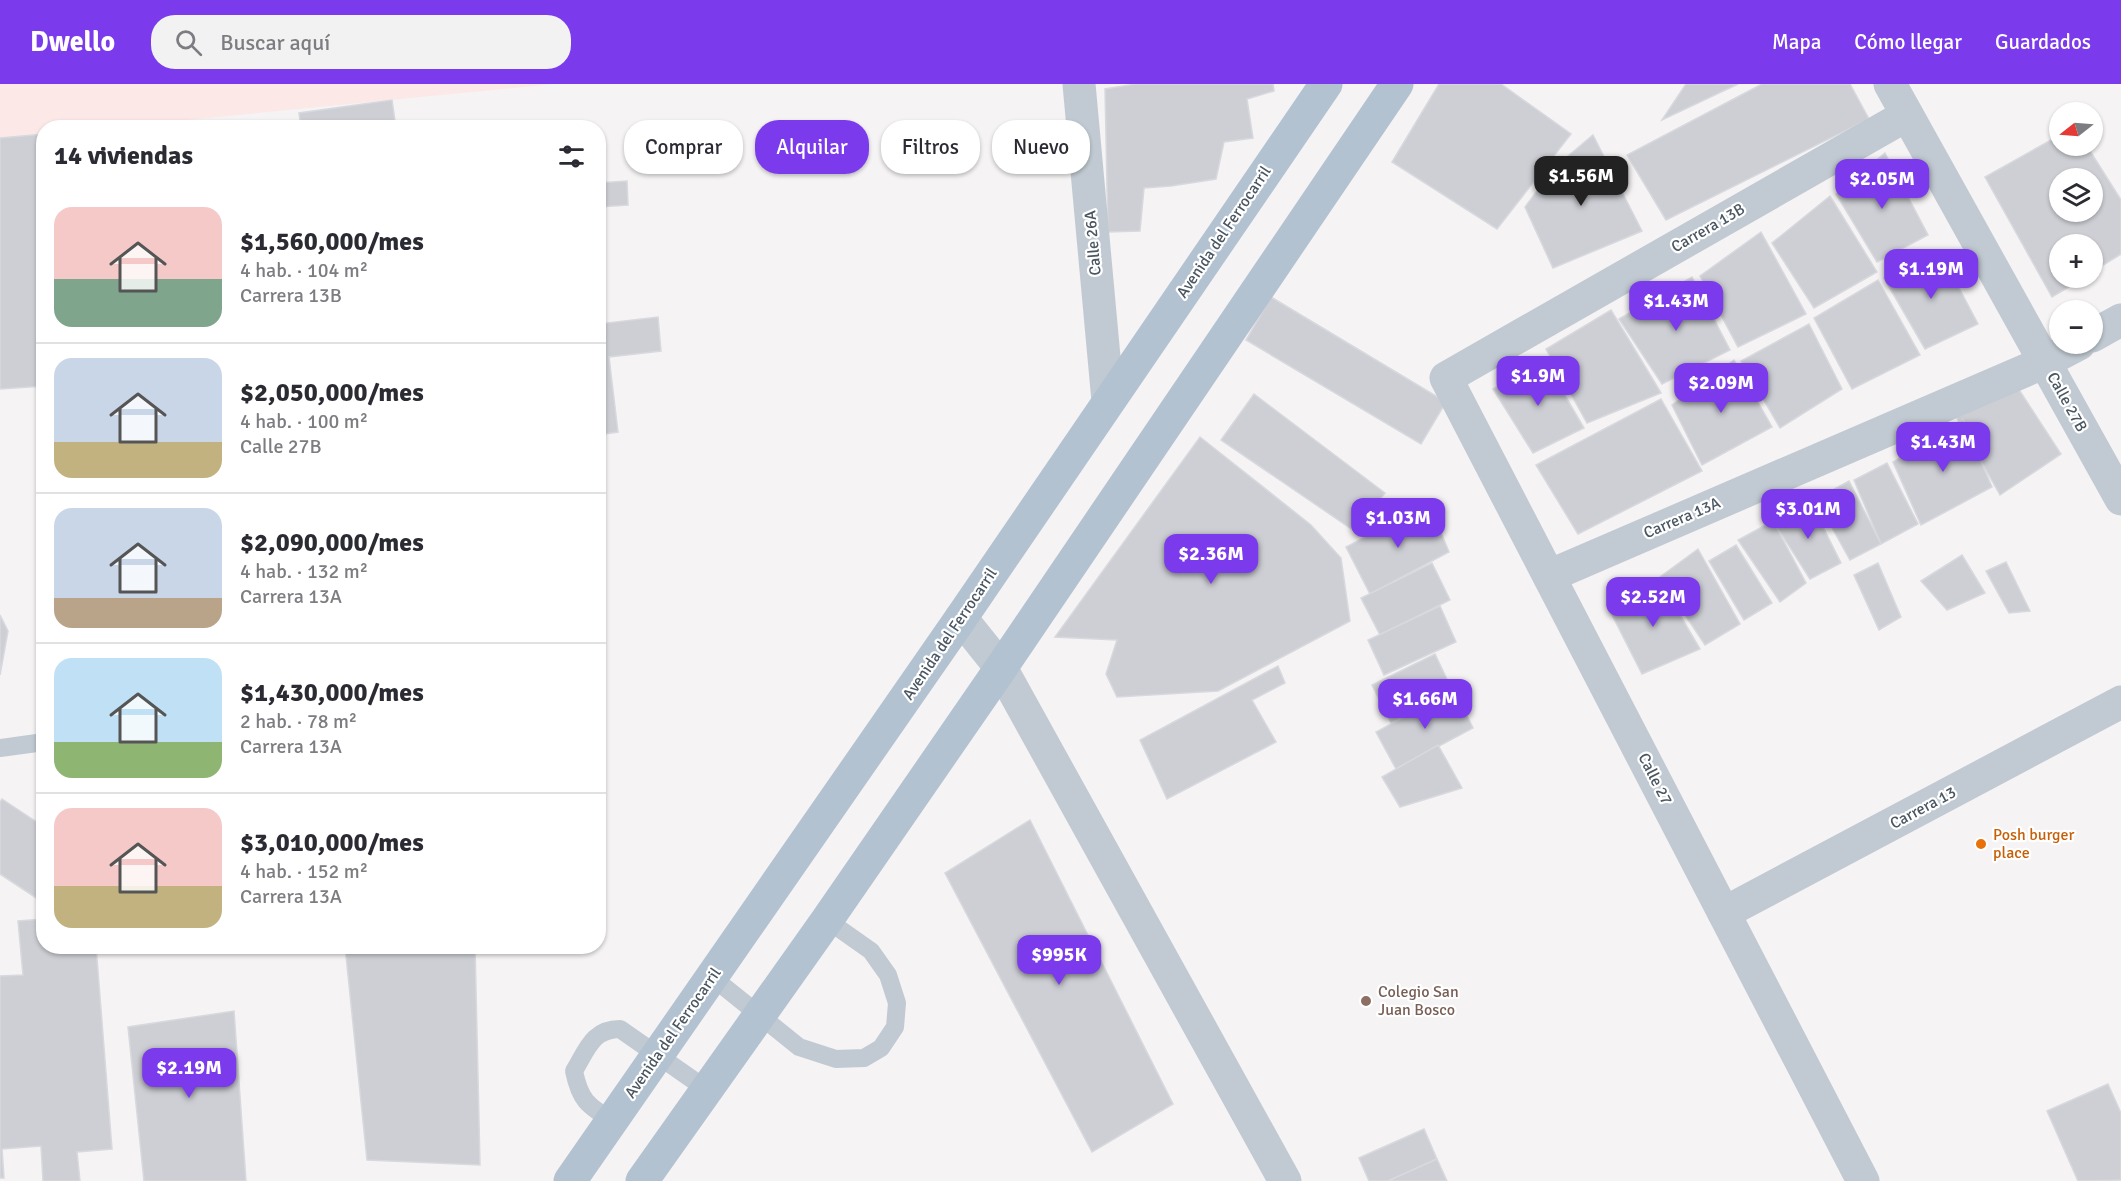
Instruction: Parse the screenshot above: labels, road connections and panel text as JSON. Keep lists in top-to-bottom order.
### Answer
{
  "streets": {
    "main road": ["Avenida del Ferrocarril"],
    "street": [
      "Carrera 13B",
      "Calle 26A",
      "Calle 27B",
      "Carrera 13A",
      "Calle 27",
      "Carrera 13"
    ]
  },
  "crossings": [
    ["Carrera 13B", "Calle 27B"],
    ["Carrera 13B", "Calle 27"],
    ["Avenida del Ferrocarril", "Calle 26A"],
    ["Calle 27B", "Carrera 13A"],
    ["Carrera 13A", "Calle 27"],
    ["Calle 27", "Carrera 13"]
  ],
  "places": ["Posh burger place", "Colegio San Juan Bosco"],
  "north": "left",
  "page": {
    "header": "Dwello",
    "search": "Buscar aquí",
    "nav": ["Mapa", "Cómo llegar", "Guardados"],
    "map_buttons": ["+", "−"],
    "chip": [
      "Comprar",
      "Alquilar",
      "Filtros",
      "Nuevo"
    ],
    "heading": "14 viviendas",
    "price": [
      "$1.56M",
      "$2.05M",
      "$1.19M",
      "$1.43M",
      "$1.9M",
      "$2.09M",
      "$1.43M",
      "$3.01M",
      "$1.03M",
      "$2.36M",
      "$2.52M",
      "$1.66M",
      "$995K",
      "$2.19M"
    ],
    "list": [
      {
        "name": "$1,560,000/mes",
        "note": "4 hab. · 104 m² · Carrera 13B"
      },
      {
        "name": "$2,050,000/mes",
        "note": "4 hab. · 100 m² · Calle 27B"
      },
      {
        "name": "$2,090,000/mes",
        "note": "4 hab. · 132 m² · Carrera 13A"
      },
      {
        "name": "$1,430,000/mes",
        "note": "2 hab. · 78 m² · Carrera 13A"
      },
      {
        "name": "$3,010,000/mes",
        "note": "4 hab. · 152 m² · Carrera 13A"
      }
    ]
  }
}
